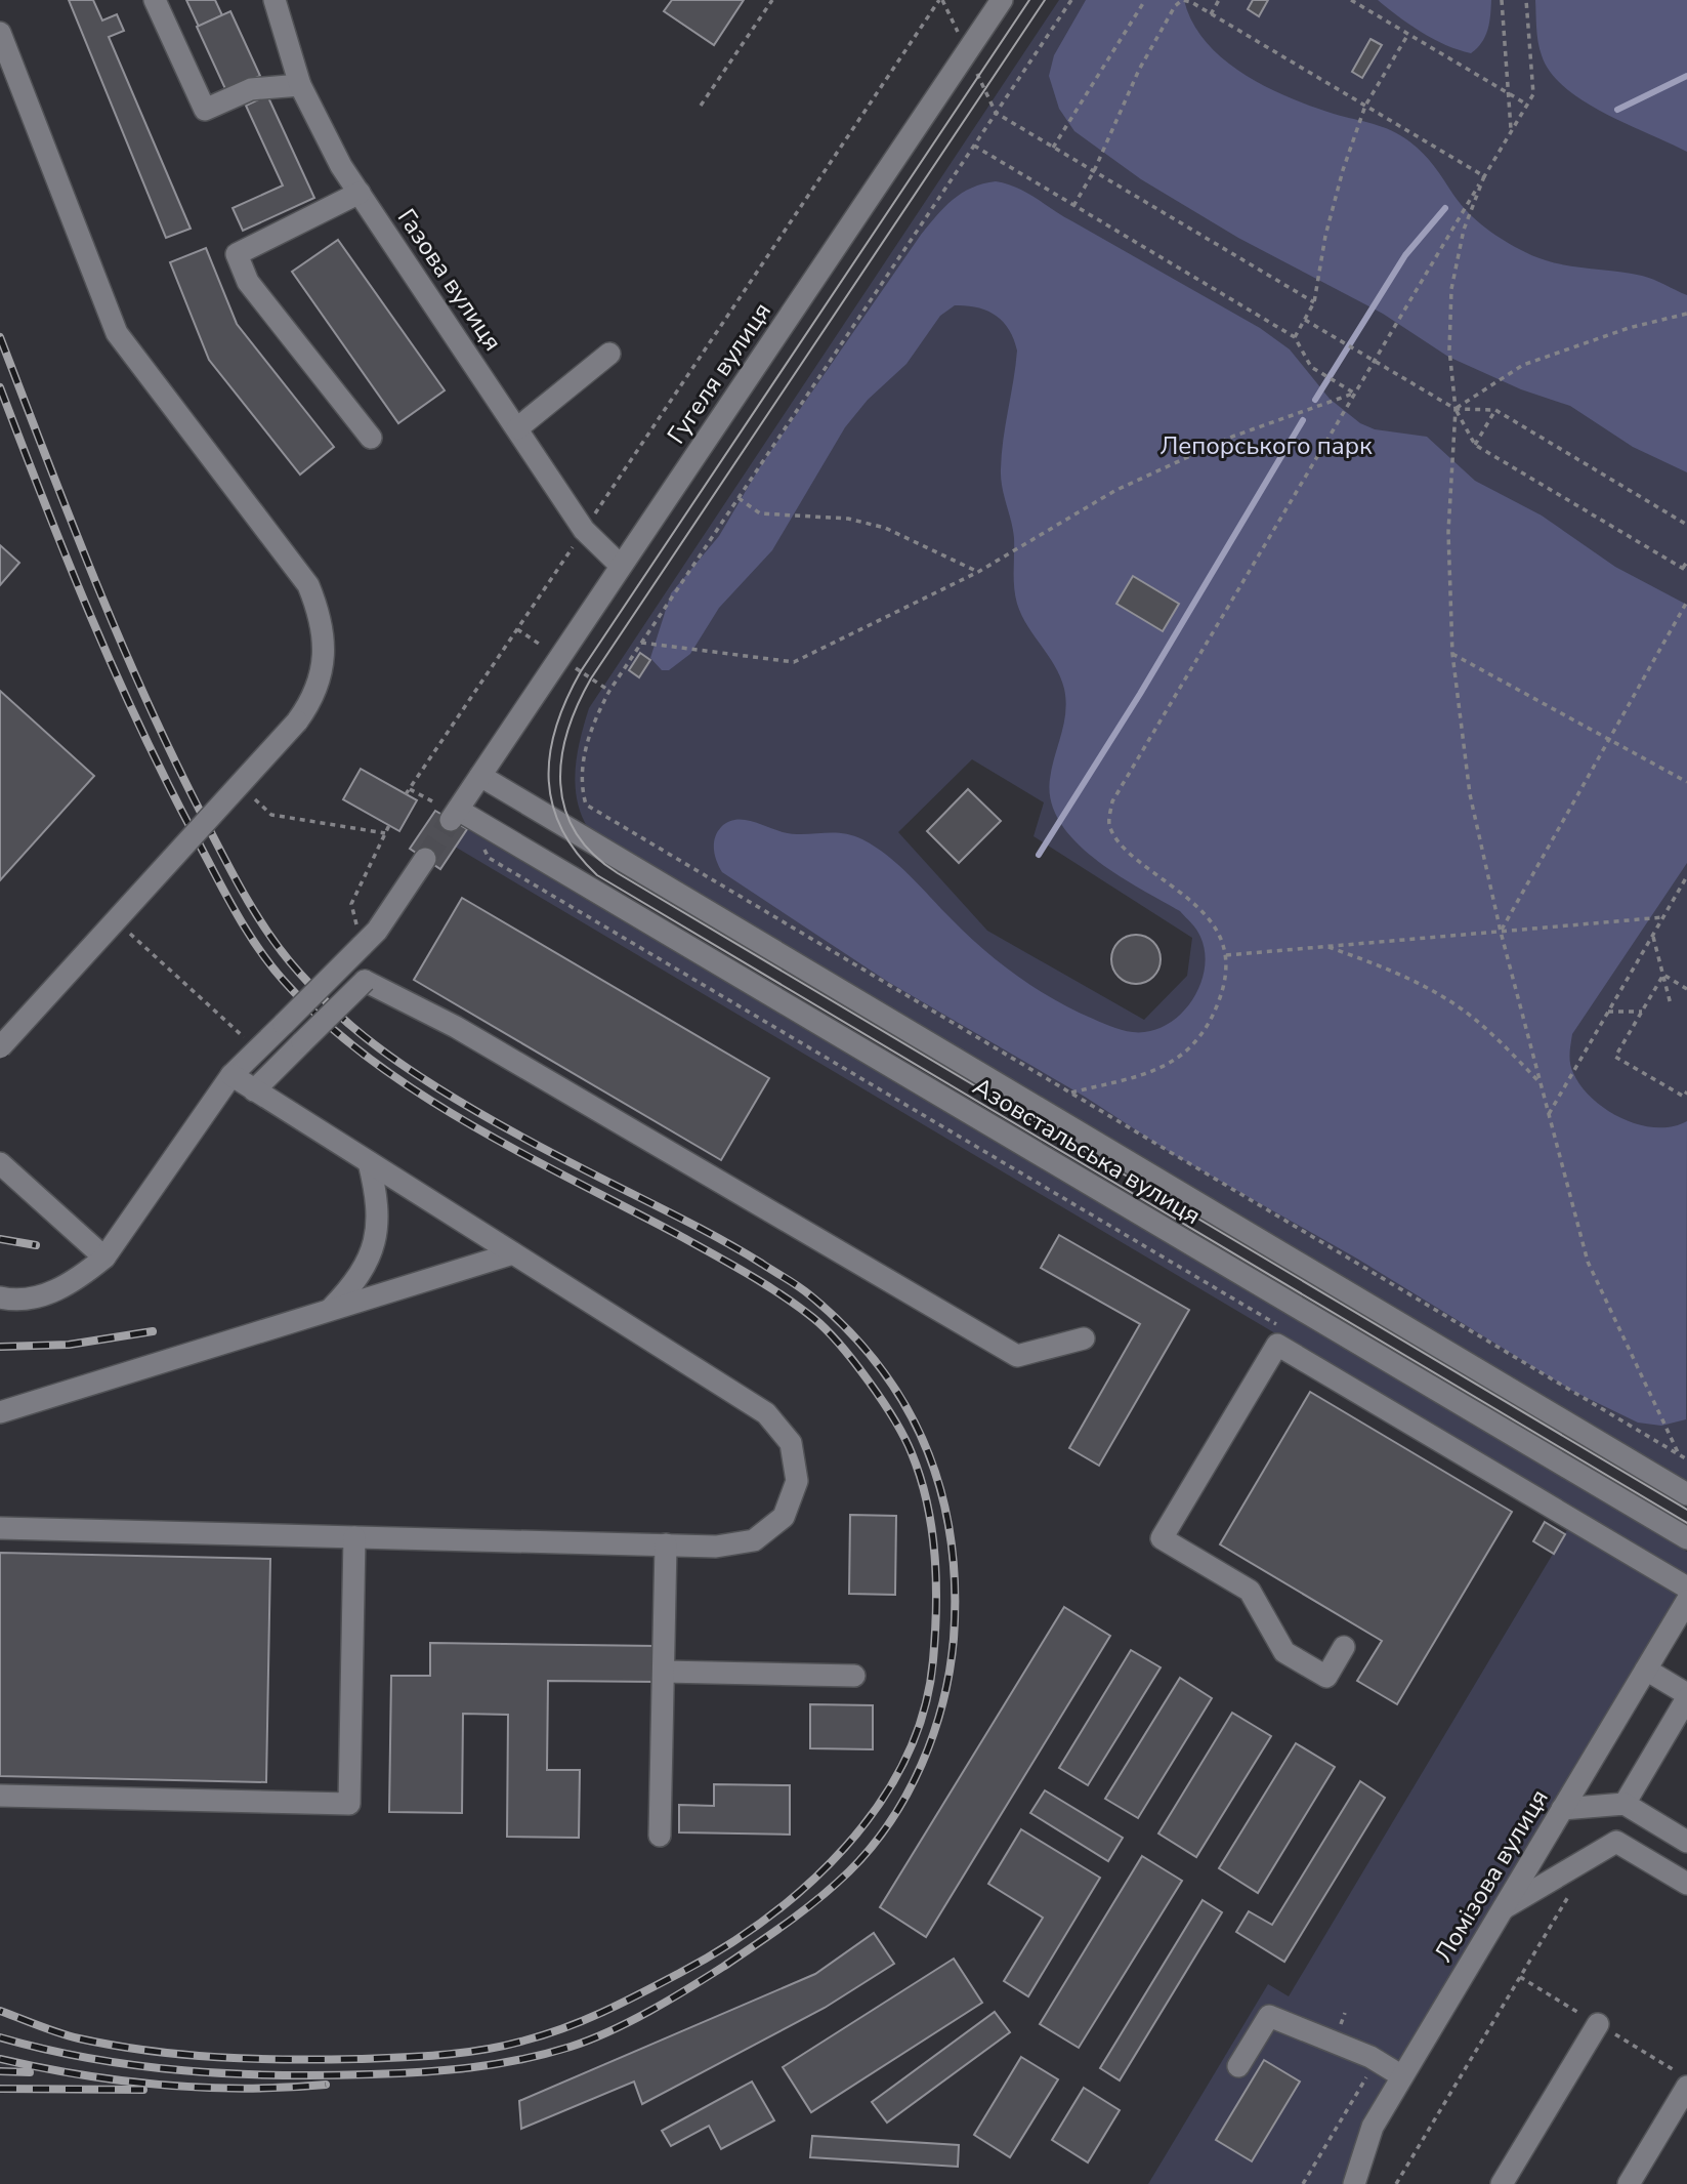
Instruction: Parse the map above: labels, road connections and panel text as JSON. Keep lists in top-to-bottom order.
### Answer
{
  "streets": {
    "street": [
      "Газова вулиця",
      "Гугеля вулиця",
      "Азовстальська вулиця",
      "Ломізова вулиця"
    ]
  },
  "crossings": [
    ["Газова вулиця", "Гугеля вулиця"],
    ["Гугеля вулиця", "Азовстальська вулиця"]
  ],
  "parks": ["Лепорського парк"]
}
